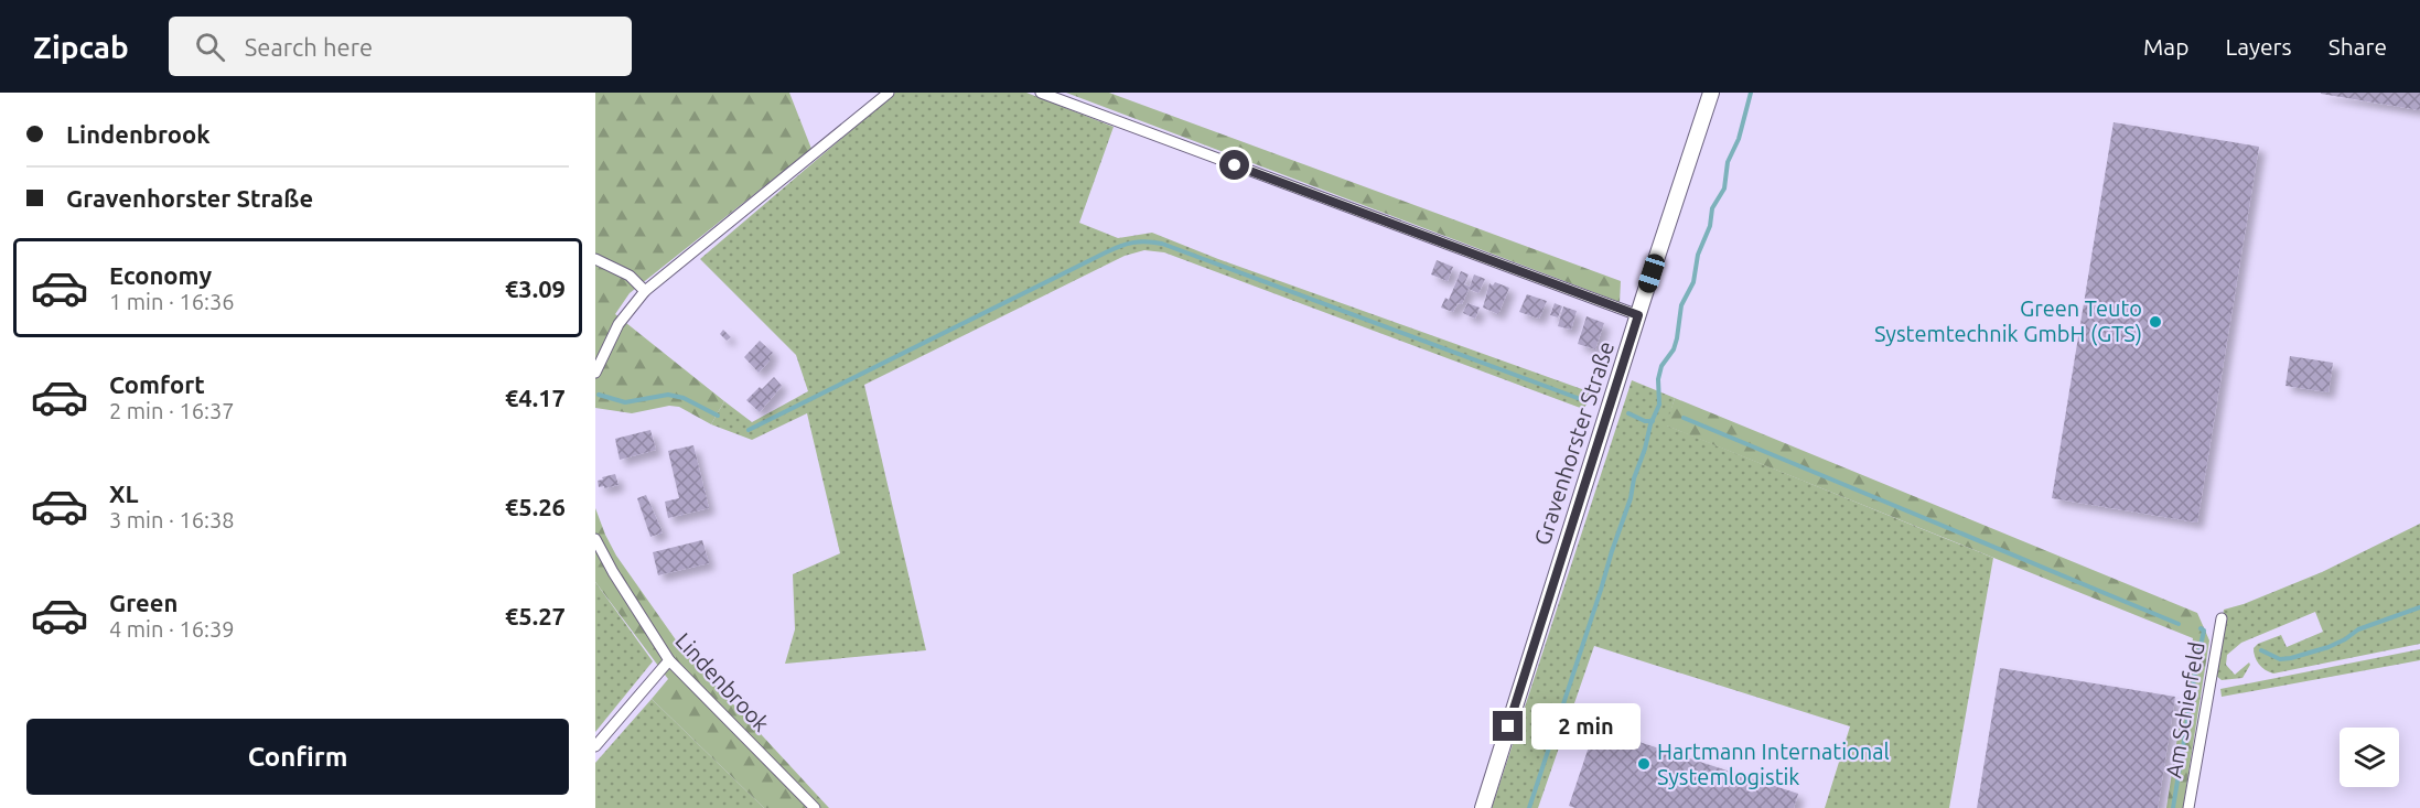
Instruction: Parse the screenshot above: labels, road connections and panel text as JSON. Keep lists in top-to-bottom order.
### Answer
{
  "streets": {
    "main road": ["Gravenhorster Straße"],
    "street": ["Lindenbrook", "Am Schierfeld"]
  },
  "places": ["Green Teuto Systemtechnik GmbH (GTS)", "Hartmann International Systemlogistik"],
  "page": {
    "header": "Zipcab",
    "search": "Search here",
    "nav": ["Map", "Layers", "Share"],
    "banner": ["Lindenbrook", "Gravenhorster Straße"],
    "list": [
      {
        "name": "Economy",
        "note": "1 min · 16:36",
        "value": "€3.09"
      },
      {
        "name": "Comfort",
        "note": "2 min · 16:37",
        "value": "€4.17"
      },
      {
        "name": "XL",
        "note": "3 min · 16:38",
        "value": "€5.26"
      },
      {
        "name": "Green",
        "note": "4 min · 16:39",
        "value": "€5.27"
      }
    ],
    "bubble": "2 min",
    "buttons": "Confirm"
  }
}
